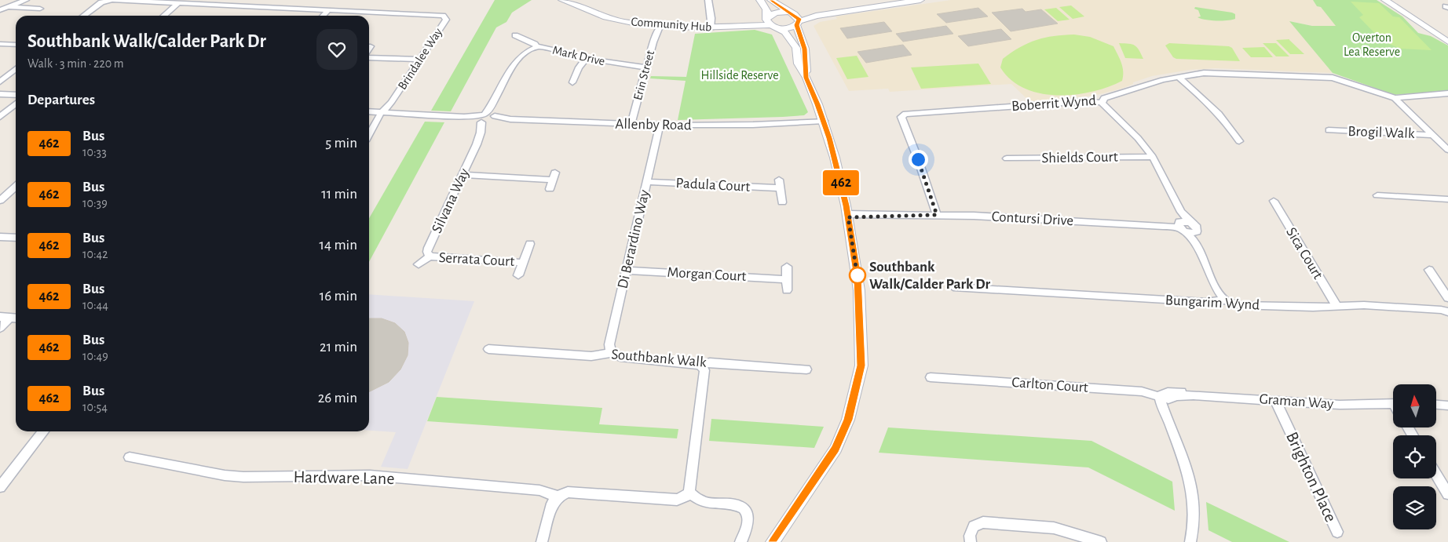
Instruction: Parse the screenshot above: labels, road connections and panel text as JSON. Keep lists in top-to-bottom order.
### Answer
{
  "streets": {
    "street": [
      "Community Hub",
      "Mark Drive",
      "Brindalee Way",
      "Erin Street",
      "Boberrit Wynd",
      "Allenby Road",
      "Brogil Walk",
      "Shields Court",
      "Padula Court",
      "Silvana Way",
      "Contursi Drive",
      "Di Berardino Way",
      "Sica Court",
      "Serrata Court",
      "Morgan Court",
      "Bungarim Wynd",
      "Southbank Walk",
      "Carlton Court",
      "Graman Way",
      "Brighton Place",
      "Hardware Lane"
    ]
  },
  "crossings": [
    ["Community Hub", "Erin Street"],
    ["Mark Drive", "Erin Street"],
    ["Mark Drive", "Silvana Way"],
    ["Brindalee Way", "Allenby Road"],
    ["Erin Street", "Allenby Road"],
    ["Boberrit Wynd", "Brogil Walk"],
    ["Boberrit Wynd", "Contursi Drive"],
    ["Allenby Road", "Silvana Way"],
    ["Allenby Road", "Di Berardino Way"],
    ["Padula Court", "Di Berardino Way"],
    ["Silvana Way", "Serrata Court"],
    ["Di Berardino Way", "Morgan Court"],
    ["Di Berardino Way", "Southbank Walk"],
    ["Sica Court", "Bungarim Wynd"],
    ["Carlton Court", "Graman Way"],
    ["Graman Way", "Brighton Place"]
  ],
  "parks": ["Overton Lea Reserve", "Hillside Reserve"],
  "places": ["Southbank Walk/Calder Park Dr"],
  "lines": ["bus line 462"],
  "north": "top",
  "page": {
    "on_map": "462",
    "heading": [
      ["Southbank Walk/Calder Park Dr", "Walk · 3 min · 220 m"],
      "Departures"
    ],
    "list": [
      {
        "mark": "462",
        "name": "Bus",
        "note": "10:33",
        "value": "5 min"
      },
      {
        "mark": "462",
        "name": "Bus",
        "note": "10:39",
        "value": "11 min"
      },
      {
        "mark": "462",
        "name": "Bus",
        "note": "10:42",
        "value": "14 min"
      },
      {
        "mark": "462",
        "name": "Bus",
        "note": "10:44",
        "value": "16 min"
      },
      {
        "mark": "462",
        "name": "Bus",
        "note": "10:49",
        "value": "21 min"
      },
      {
        "mark": "462",
        "name": "Bus",
        "note": "10:54",
        "value": "26 min"
      }
    ]
  }
}
